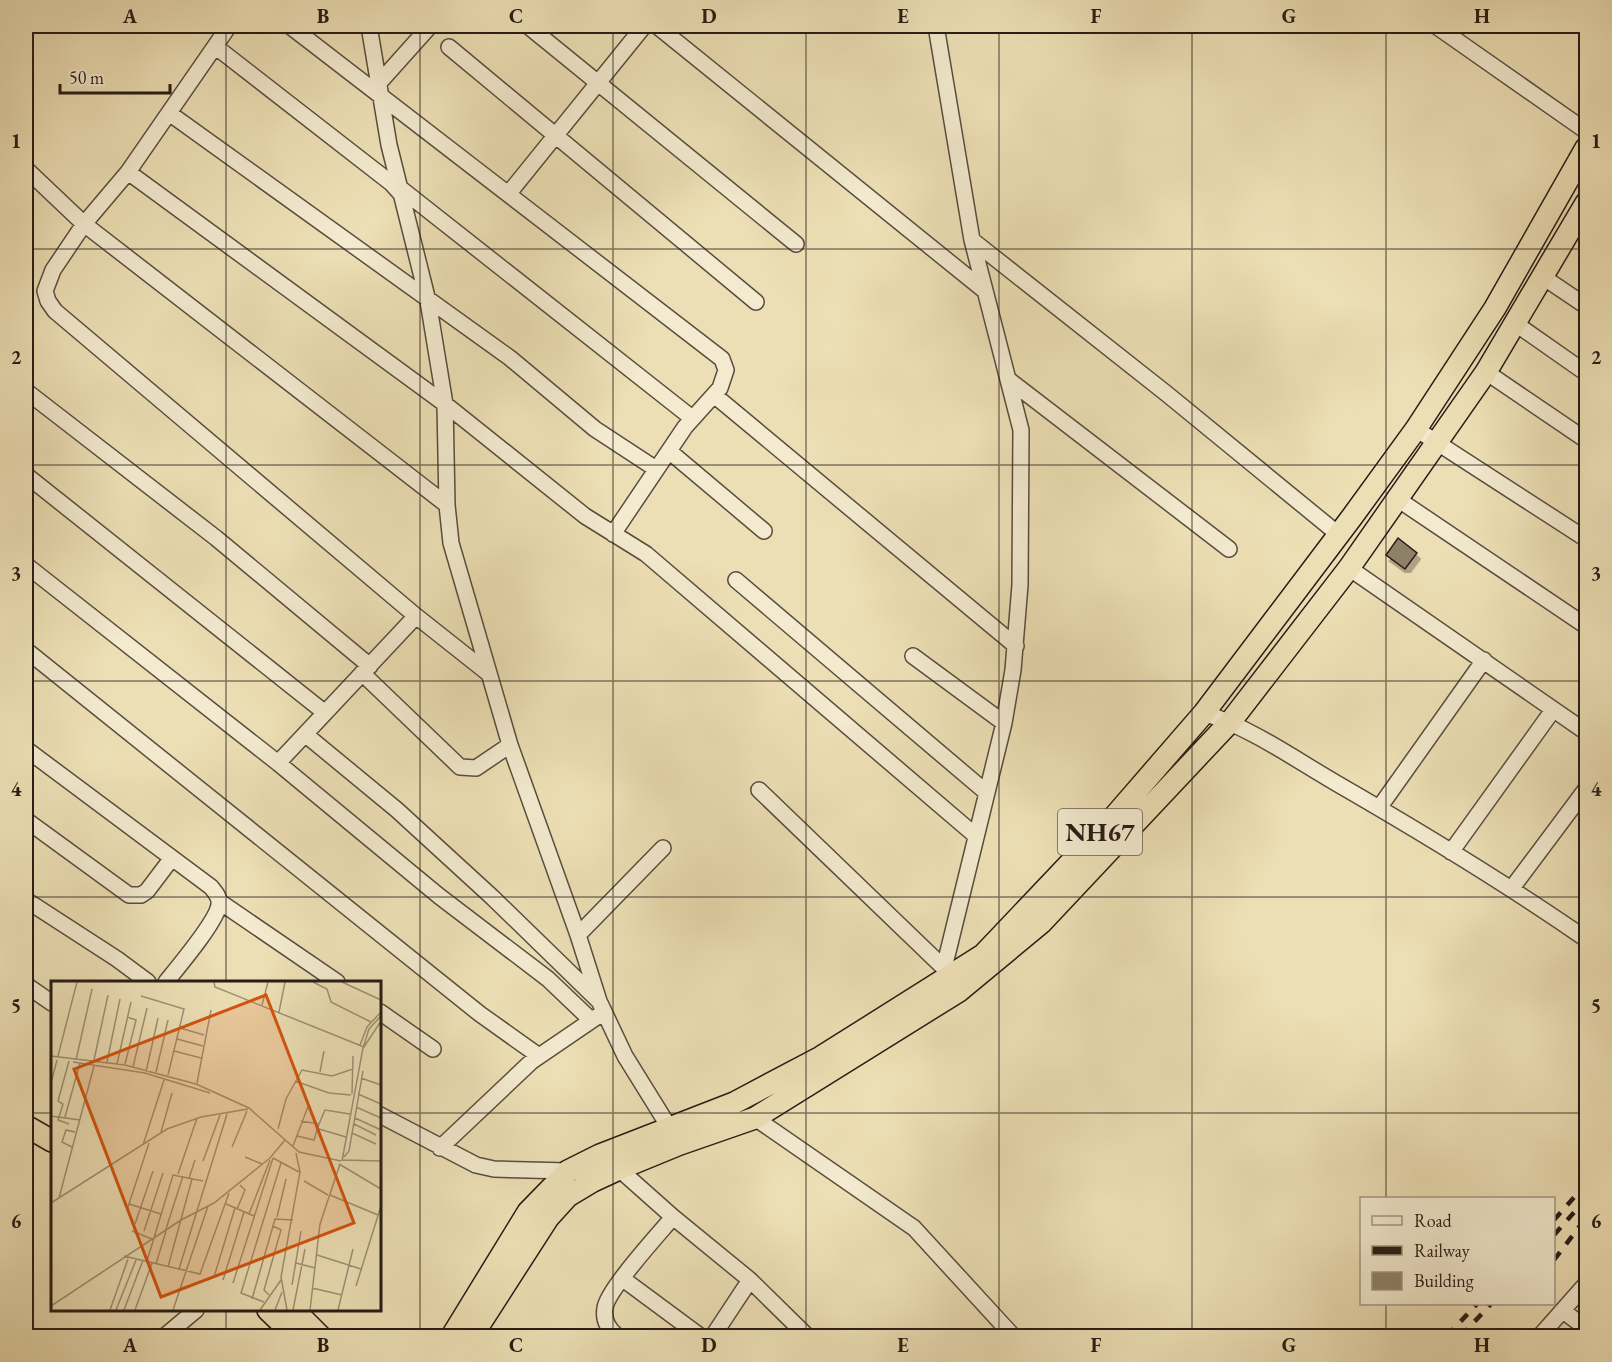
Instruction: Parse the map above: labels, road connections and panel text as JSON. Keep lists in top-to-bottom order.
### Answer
{
  "streets": {
    "highway": ["NH67"]
  },
  "legend": ["Road", "Railway", "Building"],
  "scale_bar": "50 m",
  "grid": {
    "columns": [
      "A",
      "B",
      "C",
      "D",
      "E",
      "F",
      "G",
      "H"
    ],
    "rows": [
      "1",
      "2",
      "3",
      "4",
      "5",
      "6"
    ]
  }
}
